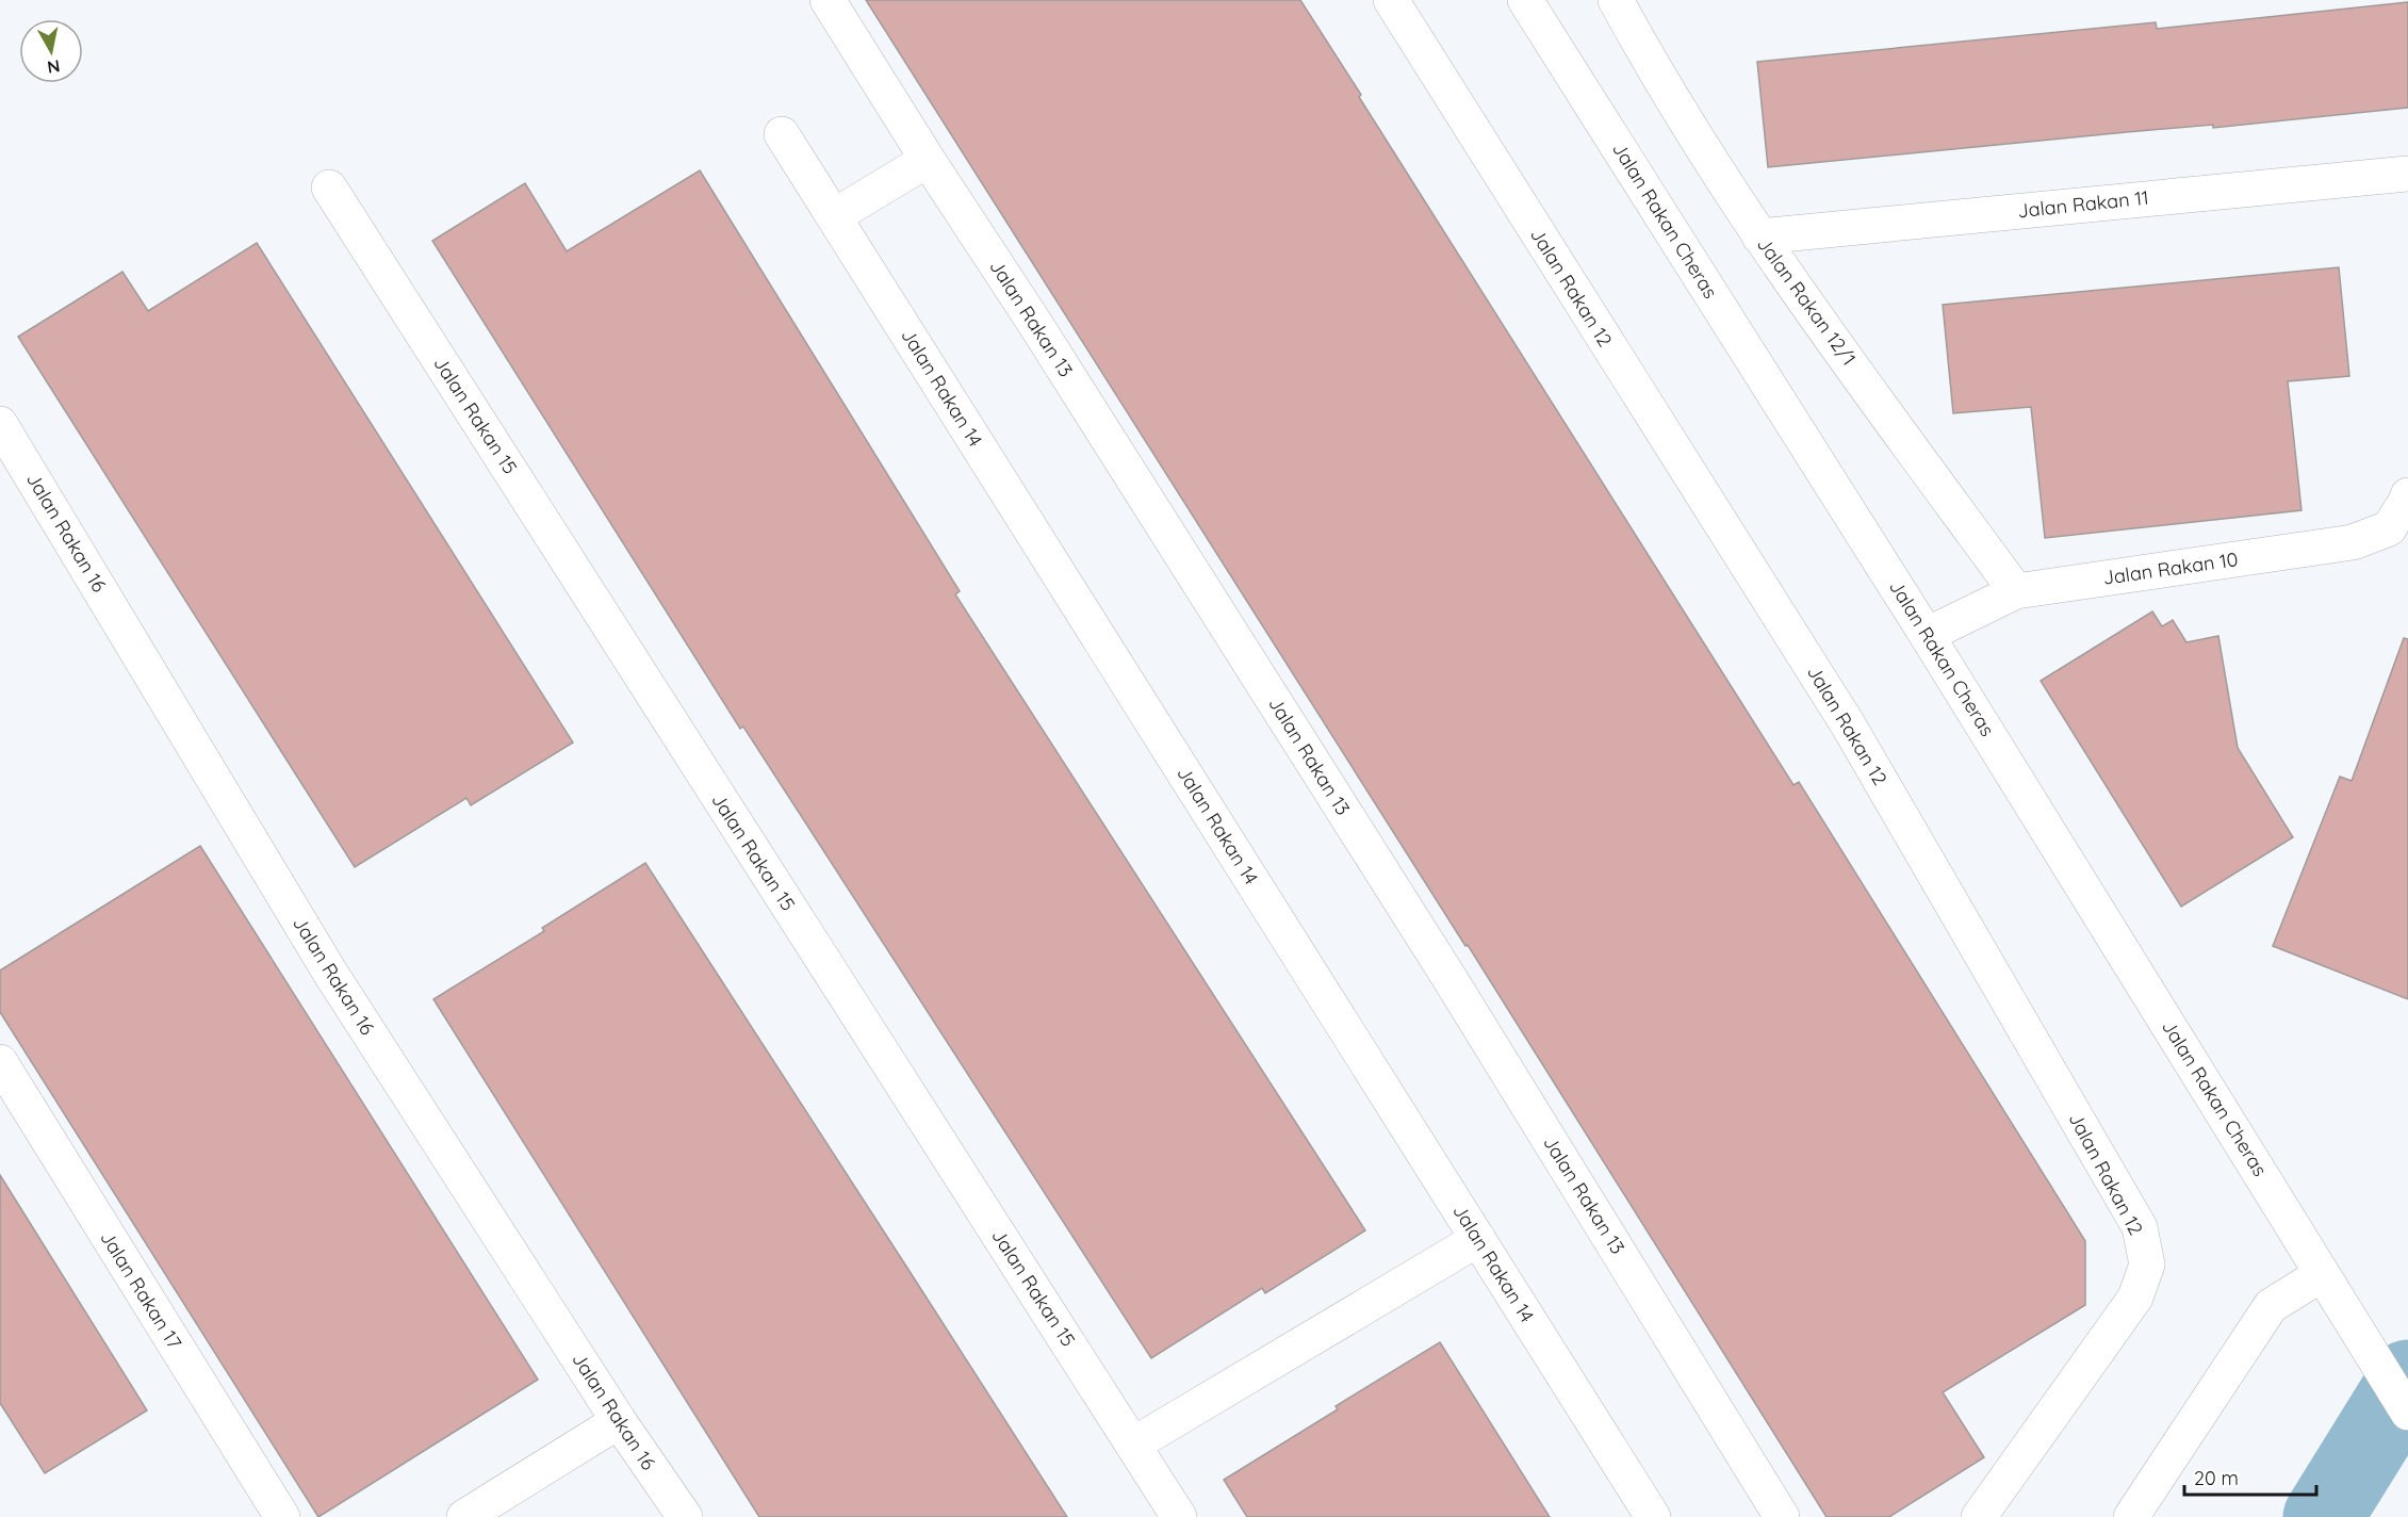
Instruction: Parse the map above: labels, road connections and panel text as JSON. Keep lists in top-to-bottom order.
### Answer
{
  "streets": {
    "street": [
      "Jalan Rakan 11",
      "Jalan Rakan Cheras",
      "Jalan Rakan 12",
      "Jalan Rakan 12/1",
      "Jalan Rakan 13",
      "Jalan Rakan 14",
      "Jalan Rakan 15",
      "Jalan Rakan 16",
      "Jalan Rakan 10",
      "Jalan Rakan 17"
    ]
  },
  "crossings": [
    ["Jalan Rakan 11", "Jalan Rakan 12/1"],
    ["Jalan Rakan Cheras", "Jalan Rakan 10"],
    ["Jalan Rakan 12/1", "Jalan Rakan 10"]
  ],
  "scale_bar": "20 m",
  "north": "bottom"
}
